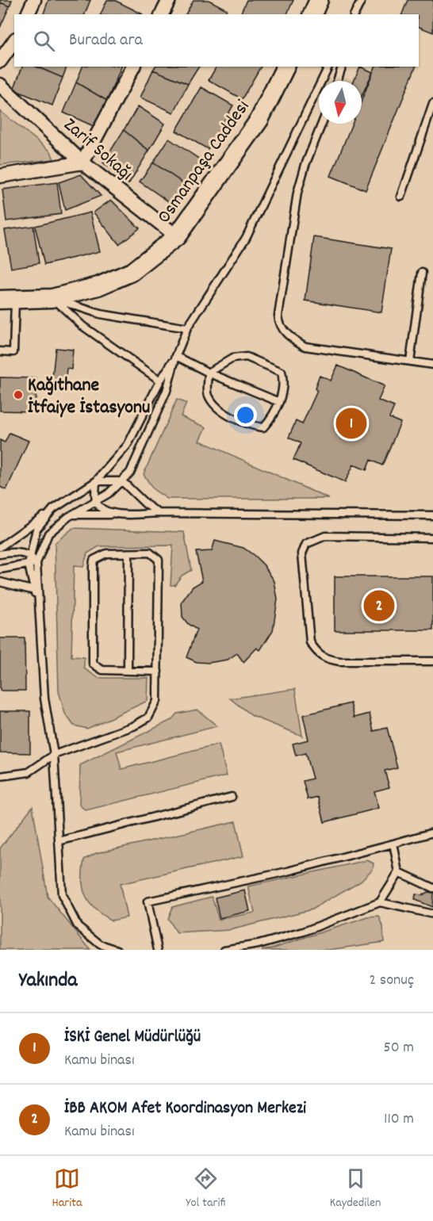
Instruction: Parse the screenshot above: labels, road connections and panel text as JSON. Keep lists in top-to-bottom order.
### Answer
{
  "streets": {
    "main road": ["Osmanpaşa Caddesi"],
    "street": ["Zarif Sokağı"]
  },
  "crossings": [
    ["Zarif Sokağı", "Osmanpaşa Caddesi"]
  ],
  "places": ["Kağıthane İtfaiye İstasyonu"],
  "north": "bottom",
  "page": {
    "search": "Burada ara",
    "pins": ["1", "2"],
    "heading": ["Yakında", "2 sonuç"],
    "list": [
      {
        "mark": "1",
        "name": "İSKİ Genel Müdürlüğü",
        "note": "Kamu binası",
        "value": "50 m"
      },
      {
        "mark": "2",
        "name": "İBB AKOM Afet Koordinasyon Merkezi",
        "note": "Kamu binası",
        "value": "110 m"
      }
    ],
    "nav": ["Harita", "Yol tarifi", "Kaydedilen"]
  }
}
